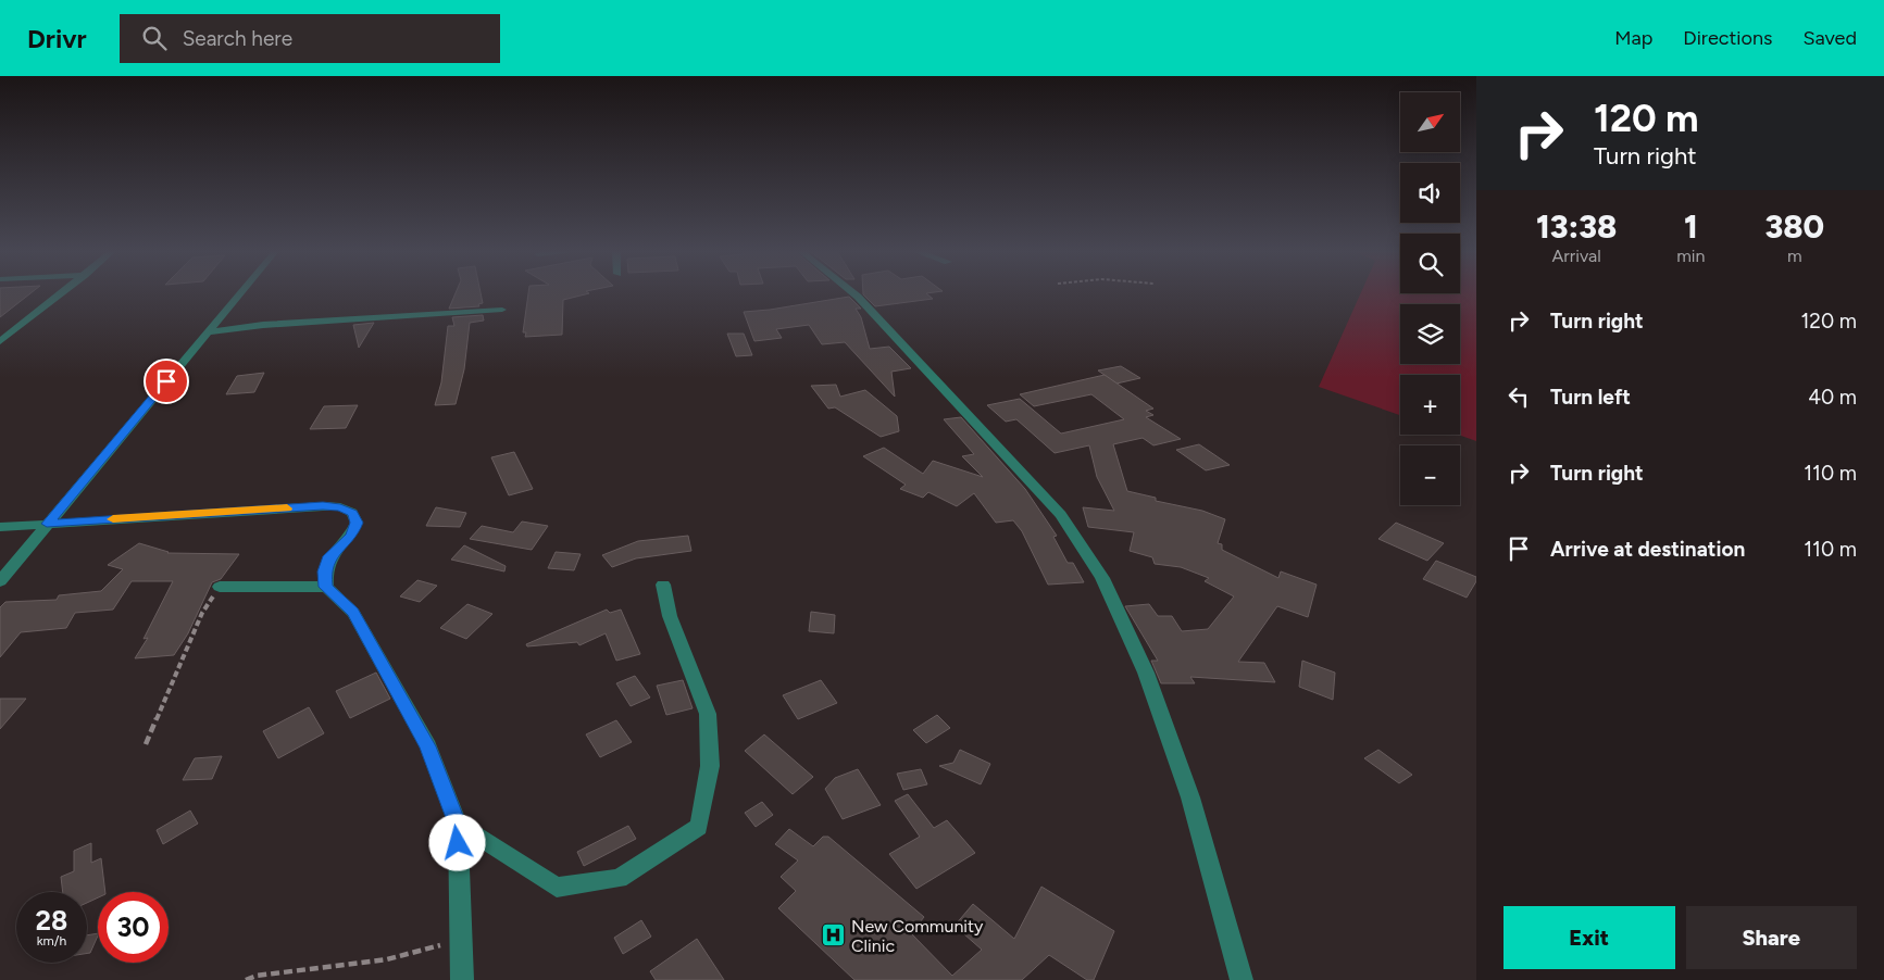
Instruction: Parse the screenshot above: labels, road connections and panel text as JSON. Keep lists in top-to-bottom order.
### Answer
{
  "places": {
    "hospital": ["New Community Clinic"]
  },
  "north": "top right",
  "page": {
    "header": "Drivr",
    "search": "Search here",
    "nav": ["Map", "Directions", "Saved"],
    "turn": ["120 m", "Turn right"],
    "map_buttons": ["+", "−"],
    "eta": [
      "13:38",
      "Arrival",
      "1",
      "min",
      "380",
      "m"
    ],
    "list": [
      {
        "name": "Turn right",
        "value": "120 m"
      },
      {
        "name": "Turn left",
        "value": "40 m"
      },
      {
        "name": "Turn right",
        "value": "110 m"
      },
      {
        "name": "Arrive at destination",
        "value": "110 m"
      }
    ],
    "speed": "28 km/h",
    "limit": "30",
    "buttons": ["Exit", "Share"]
  }
}
